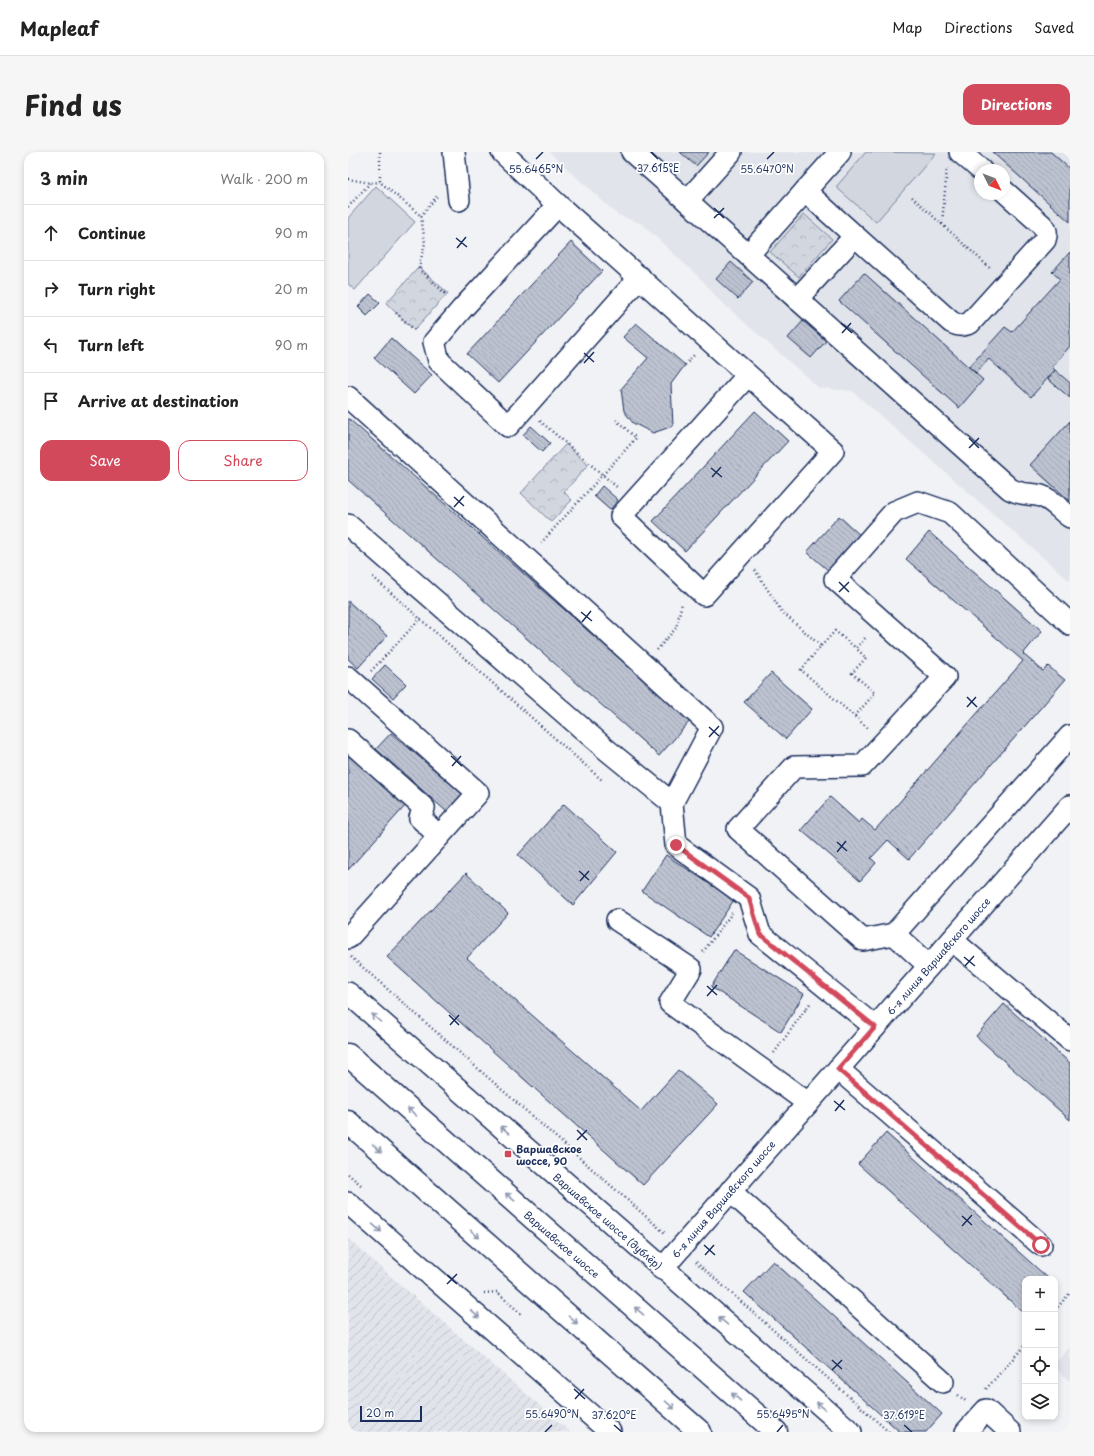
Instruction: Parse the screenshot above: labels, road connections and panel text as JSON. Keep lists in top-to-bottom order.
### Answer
{
  "streets": {
    "main road": ["Варшавское шоссе"],
    "street": ["6-я линия Варшавского шоссе", "Варшавское шоссе (дублёр)"]
  },
  "crossings": [
    ["6-я линия Варшавского шоссе", "Варшавское шоссе (дублёр)"]
  ],
  "places": {
    "transit": ["Варшавское шоссе, 90"]
  },
  "scale_bar": "20 m",
  "north": "bottom right",
  "page": {
    "header": "Mapleaf",
    "nav": ["Map", "Directions", "Saved"],
    "title": "Find us",
    "buttons": [
      "Directions",
      ["Save", "Share"]
    ],
    "heading": ["3 min", "Walk · 200 m"],
    "list": [
      ["Continue", "90 m"],
      ["Turn right", "20 m"],
      ["Turn left", "90 m"],
      "Arrive at destination"
    ],
    "map_buttons": ["+", "−"],
    "scale": "20 m"
  },
  "coordinates": [
    "37.615°E",
    "55.6465°N",
    "55.6470°N",
    "55.6490°N",
    "55.6495°N",
    "37.620°E",
    "37.619°E"
  ]
}
